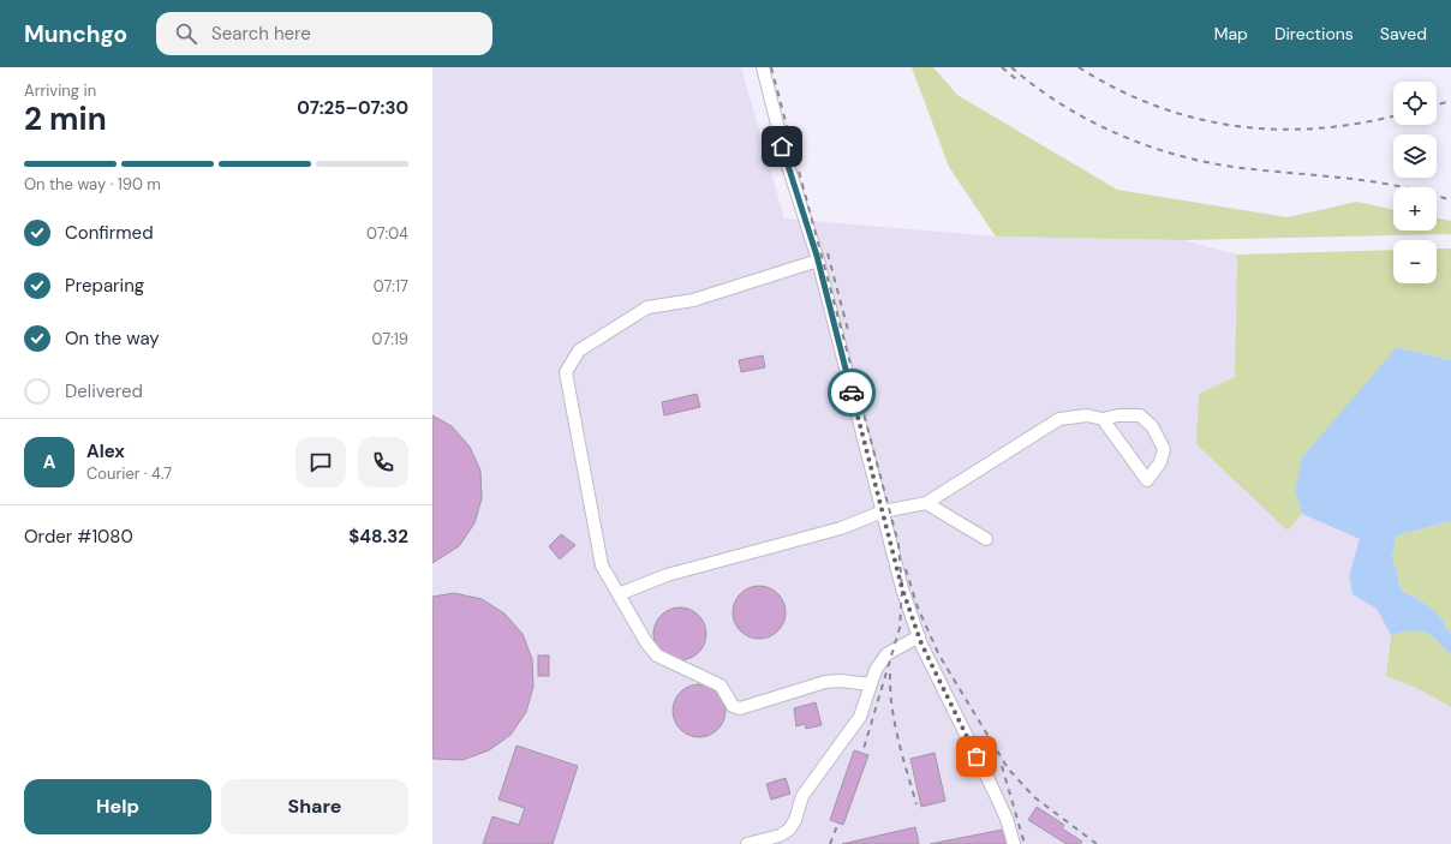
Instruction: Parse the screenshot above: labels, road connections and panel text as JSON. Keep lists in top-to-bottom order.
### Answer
{
  "page": {
    "header": "Munchgo",
    "search": "Search here",
    "nav": ["Map", "Directions", "Saved"],
    "heading": ["2 min", "Arriving in", "07:25–07:30"],
    "panel": [
      "Alex",
      "Courier · 4.7",
      "Order #1080",
      "$48.32"
    ],
    "map_buttons": ["+", "−"],
    "bar": "On the way · 190 m",
    "list": [
      ["Confirmed", "07:04"],
      ["Preparing", "07:17"],
      ["On the way", "07:19"],
      "Delivered"
    ],
    "round": "A",
    "buttons": ["Help", "Share"]
  }
}
